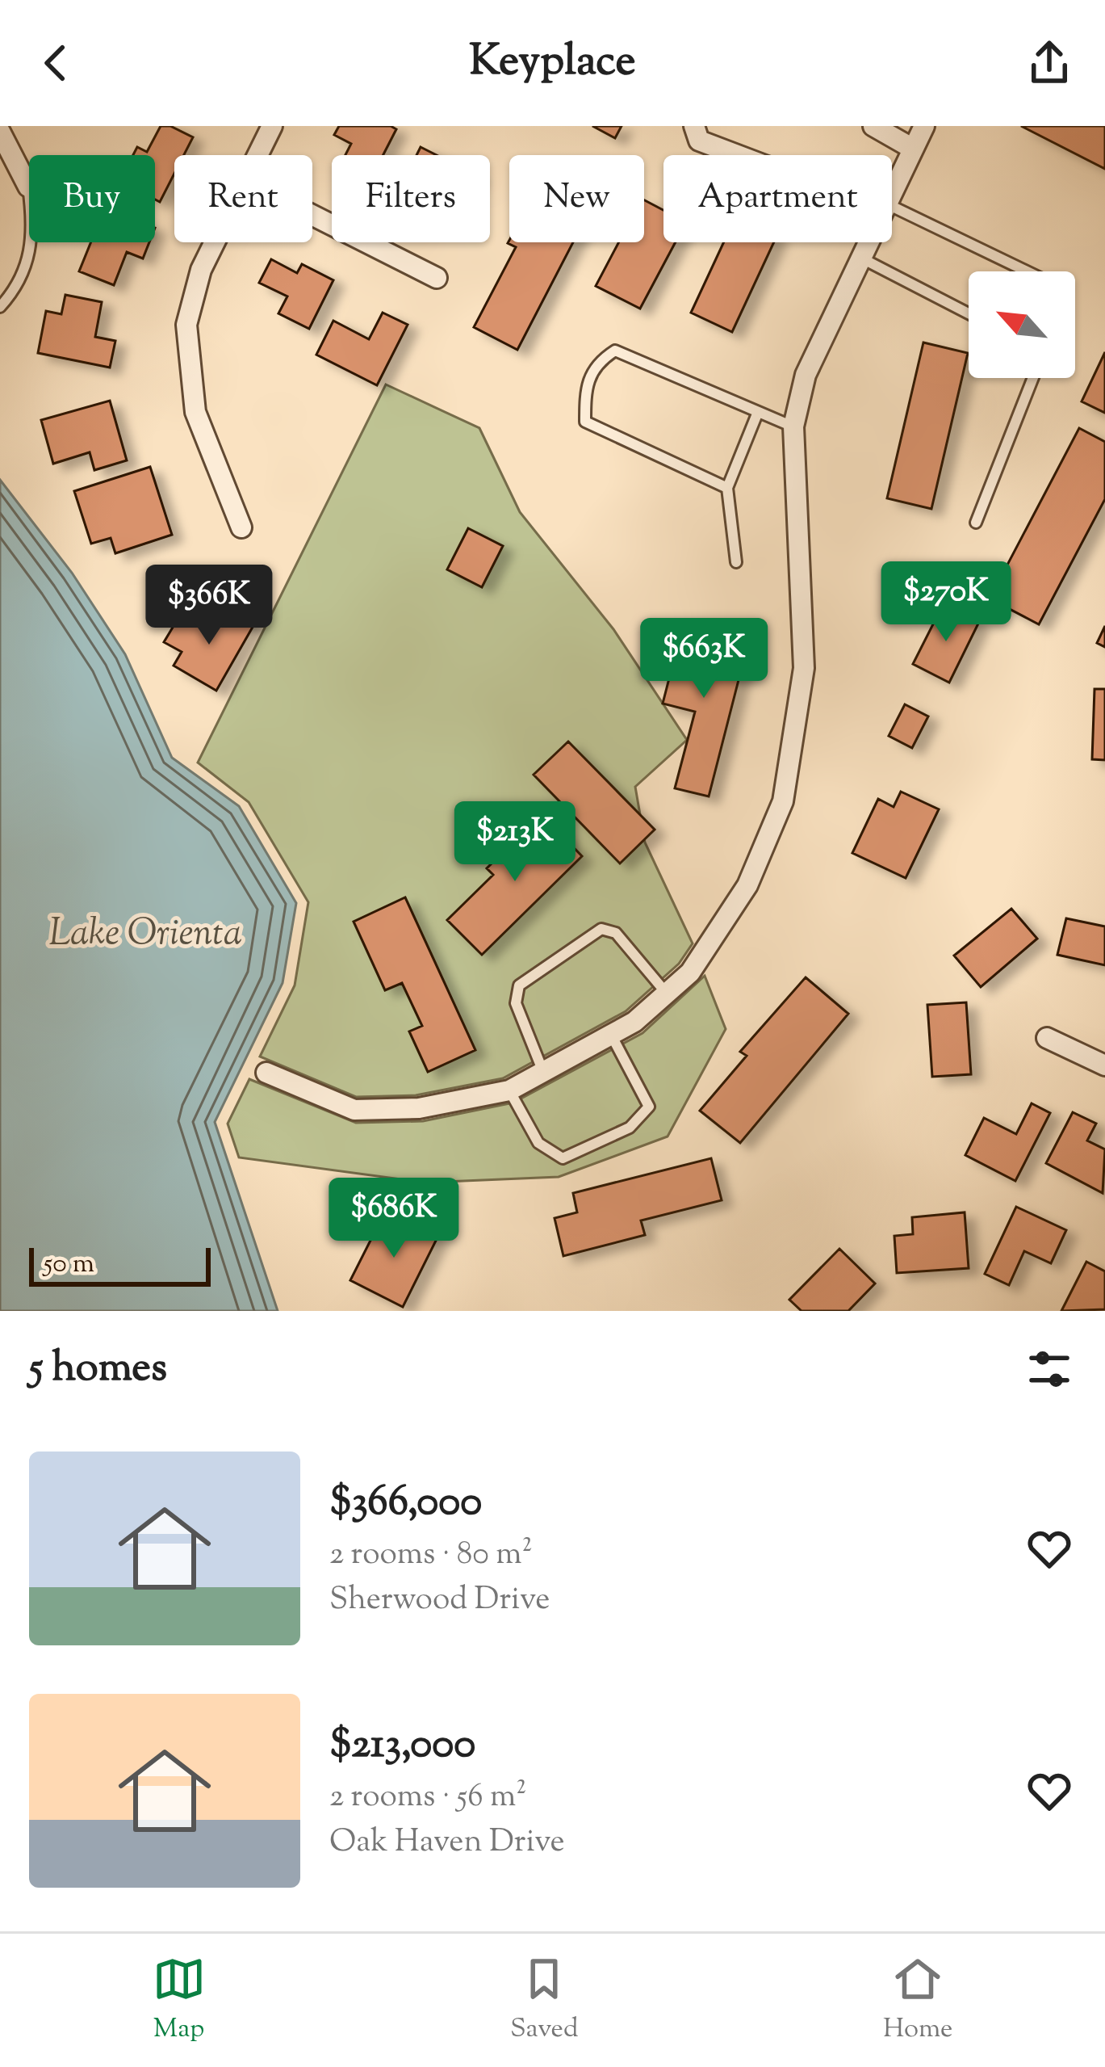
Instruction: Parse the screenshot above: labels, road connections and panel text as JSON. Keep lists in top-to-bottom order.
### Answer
{
  "water": ["Lake Orienta"],
  "scale_bar": "50 m",
  "north": "top left",
  "page": {
    "header": "Keyplace",
    "chip": [
      "Buy",
      "Rent",
      "Filters",
      "New",
      "Apartment"
    ],
    "price": [
      "$270K",
      "$366K",
      "$663K",
      "$213K",
      "$686K"
    ],
    "scale": "50 m",
    "heading": "5 homes",
    "list": [
      {
        "name": "$366,000",
        "note": "2 rooms · 80 m² · Sherwood Drive"
      },
      {
        "name": "$213,000",
        "note": "2 rooms · 56 m² · Oak Haven Drive"
      }
    ],
    "tabs": ["Map", "Saved", "Home"]
  }
}
